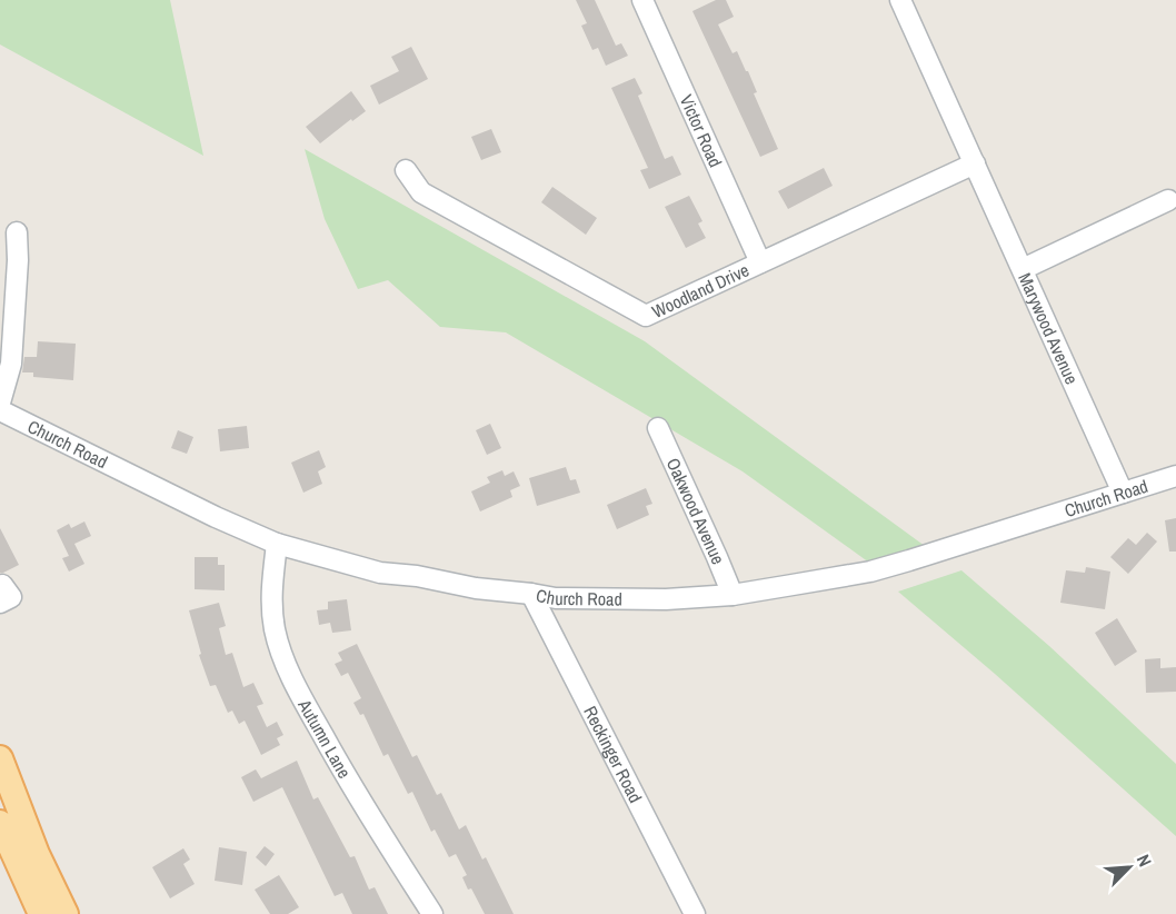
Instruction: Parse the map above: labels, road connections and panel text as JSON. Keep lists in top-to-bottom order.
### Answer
{
  "streets": {
    "street": [
      "Victor Road",
      "Woodland Drive",
      "Marywood Avenue",
      "Church Road",
      "Oakwood Avenue",
      "Autumn Lane",
      "Reckinger Road"
    ]
  },
  "crossings": [
    ["Victor Road", "Woodland Drive"],
    ["Woodland Drive", "Marywood Avenue"],
    ["Marywood Avenue", "Church Road"],
    ["Church Road", "Oakwood Avenue"],
    ["Church Road", "Autumn Lane"],
    ["Church Road", "Reckinger Road"]
  ],
  "north": "top right"
}
